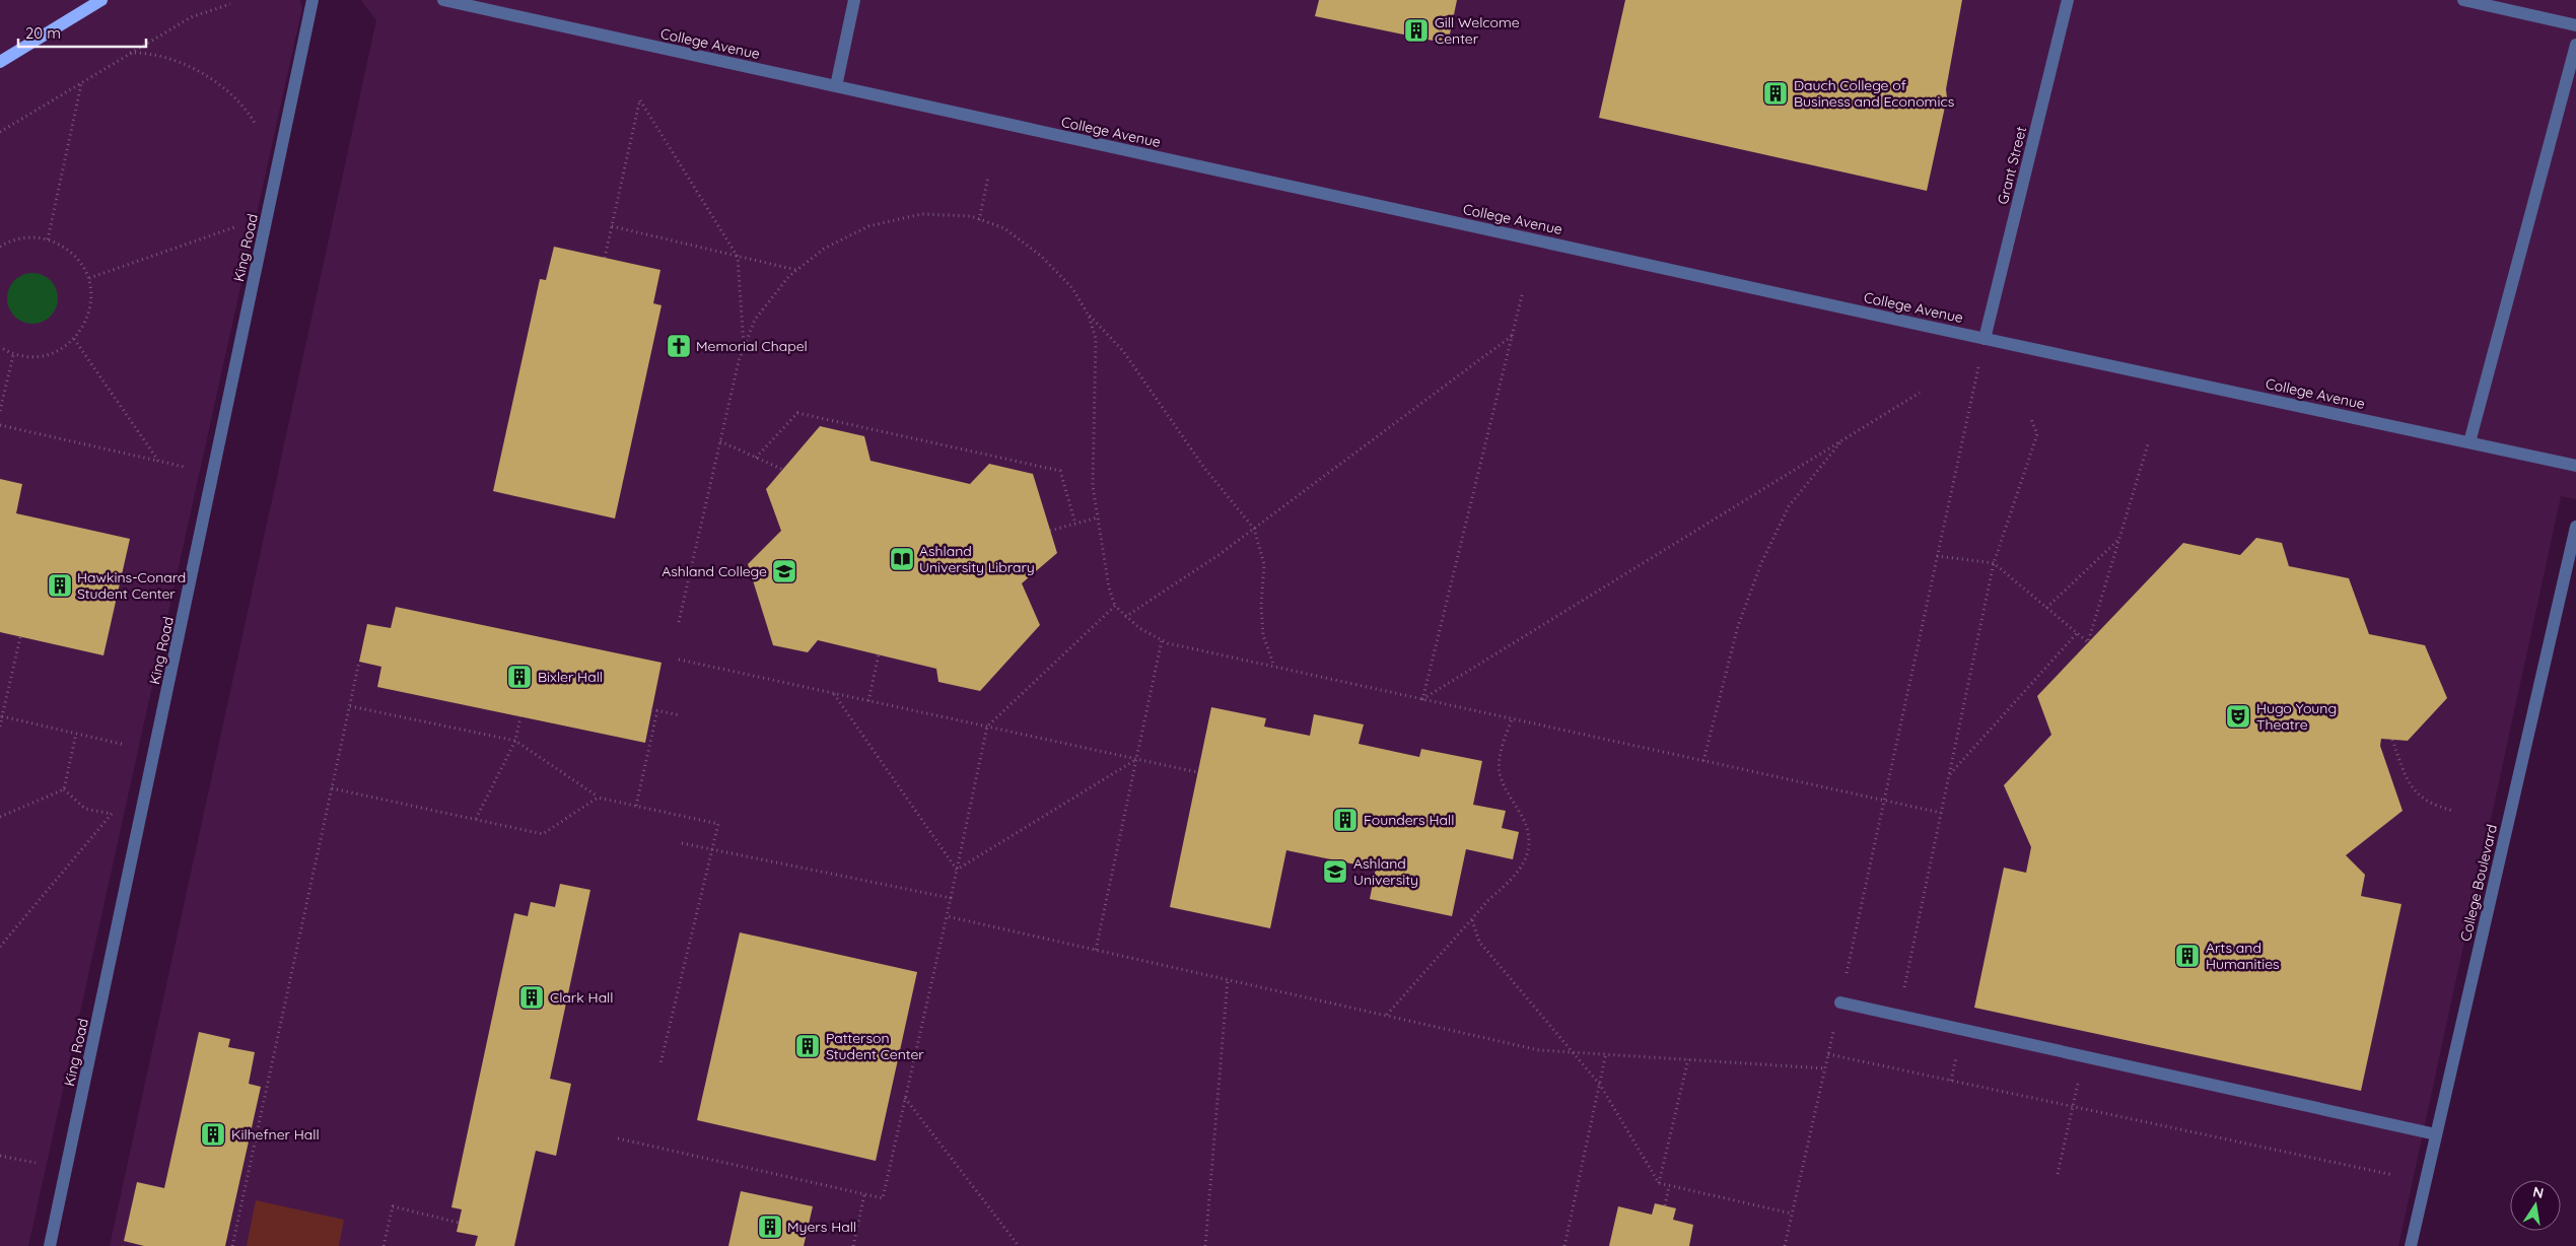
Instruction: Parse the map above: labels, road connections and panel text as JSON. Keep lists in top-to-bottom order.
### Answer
{
  "streets": {
    "street": [
      "College Avenue",
      "Grant Street",
      "King Road",
      "College Boulevard"
    ]
  },
  "crossings": [
    ["College Avenue", "Grant Street"]
  ],
  "places": {
    "building": [
      "Gill Welcome Center",
      "Dauch College of Business and Economics",
      "Hawkins-Conard Student Center",
      "Bixler Hall",
      "Founders Hall",
      "Arts and Humanities",
      "Clark Hall",
      "Patterson Student Center",
      "Kilhefner Hall",
      "Myers Hall"
    ],
    "church": ["Memorial Chapel"],
    "library": ["Ashland University Library"],
    "school or university": ["Ashland College", "Ashland University"],
    "theatre": ["Hugo Young Theatre"]
  },
  "scale_bar": "20 m",
  "north": "top"
}
